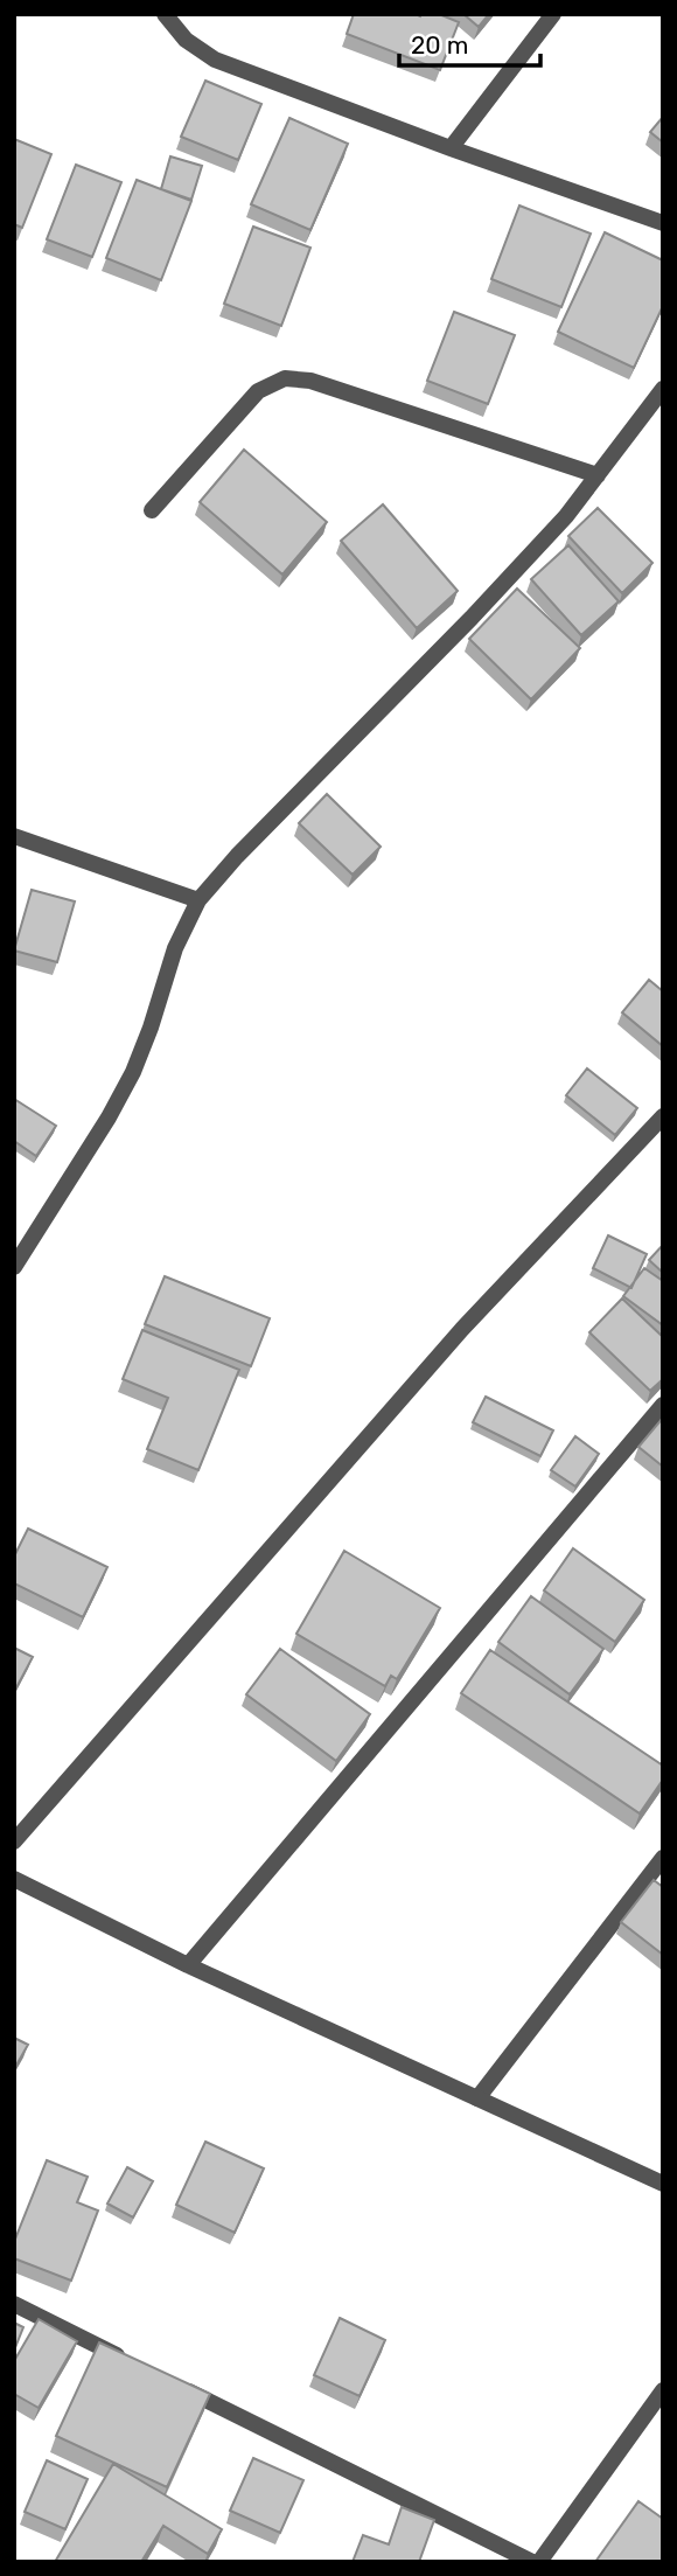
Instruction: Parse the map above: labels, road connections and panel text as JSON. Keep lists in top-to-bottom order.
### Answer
{
  "scale_bar": "20 m"
}
